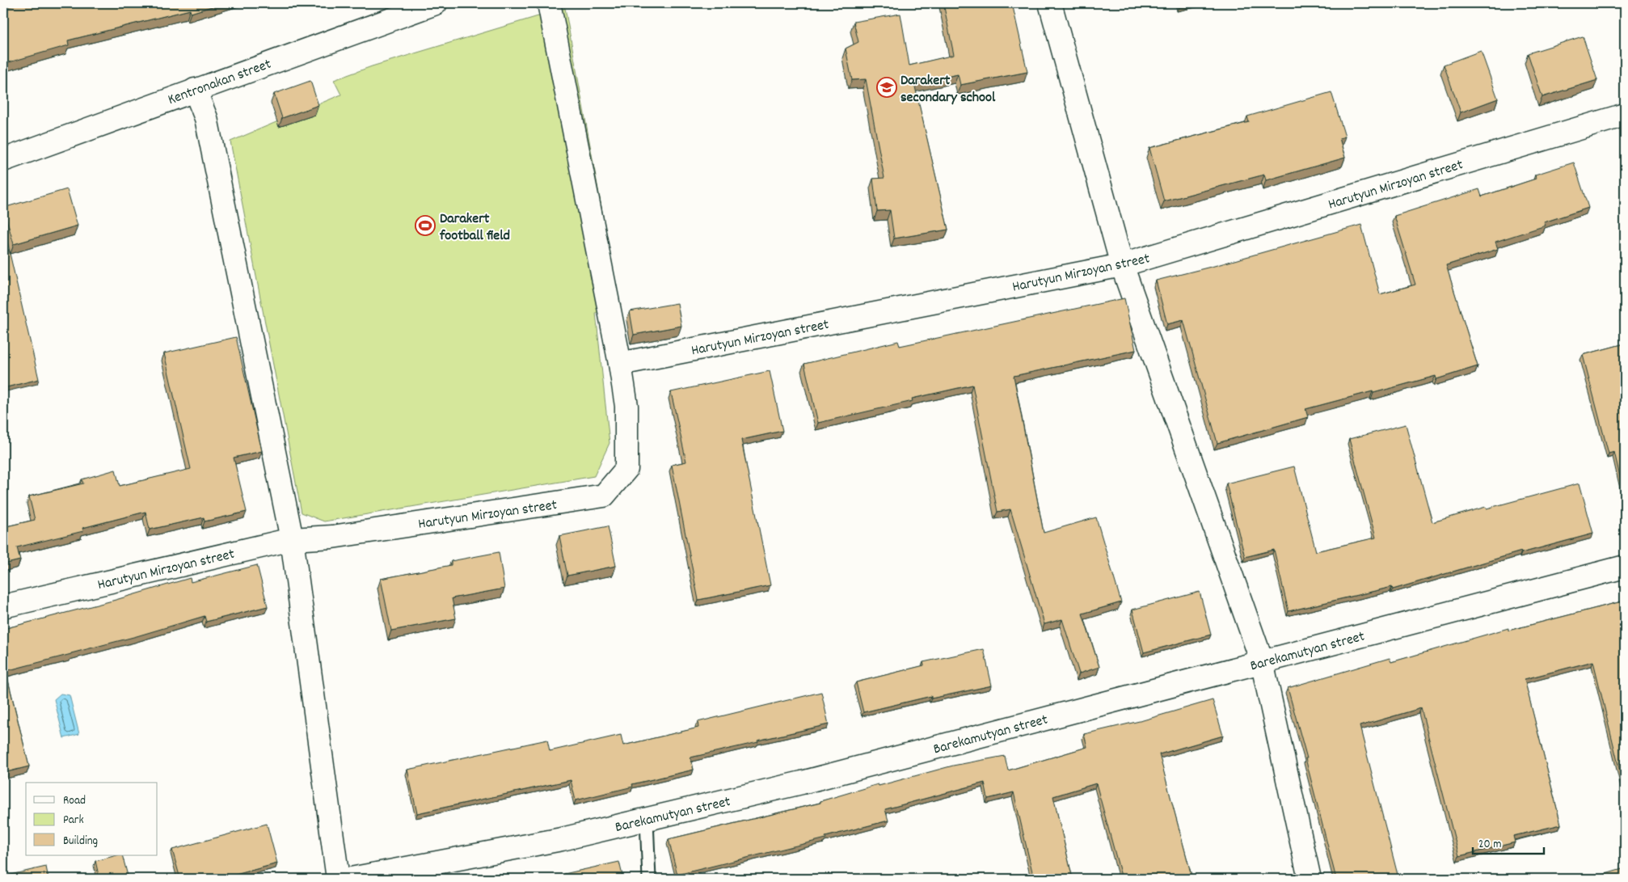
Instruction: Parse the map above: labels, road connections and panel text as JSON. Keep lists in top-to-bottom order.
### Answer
{
  "streets": {
    "street": ["Kentronakan street", "Harutyun Mirzoyan street", "Barekamutyan street"]
  },
  "places": {
    "school or university": ["Darakert secondary school"],
    "sports": ["Darakert football field"]
  },
  "legend": ["Road", "Park", "Building"],
  "scale_bar": "20 m"
}
